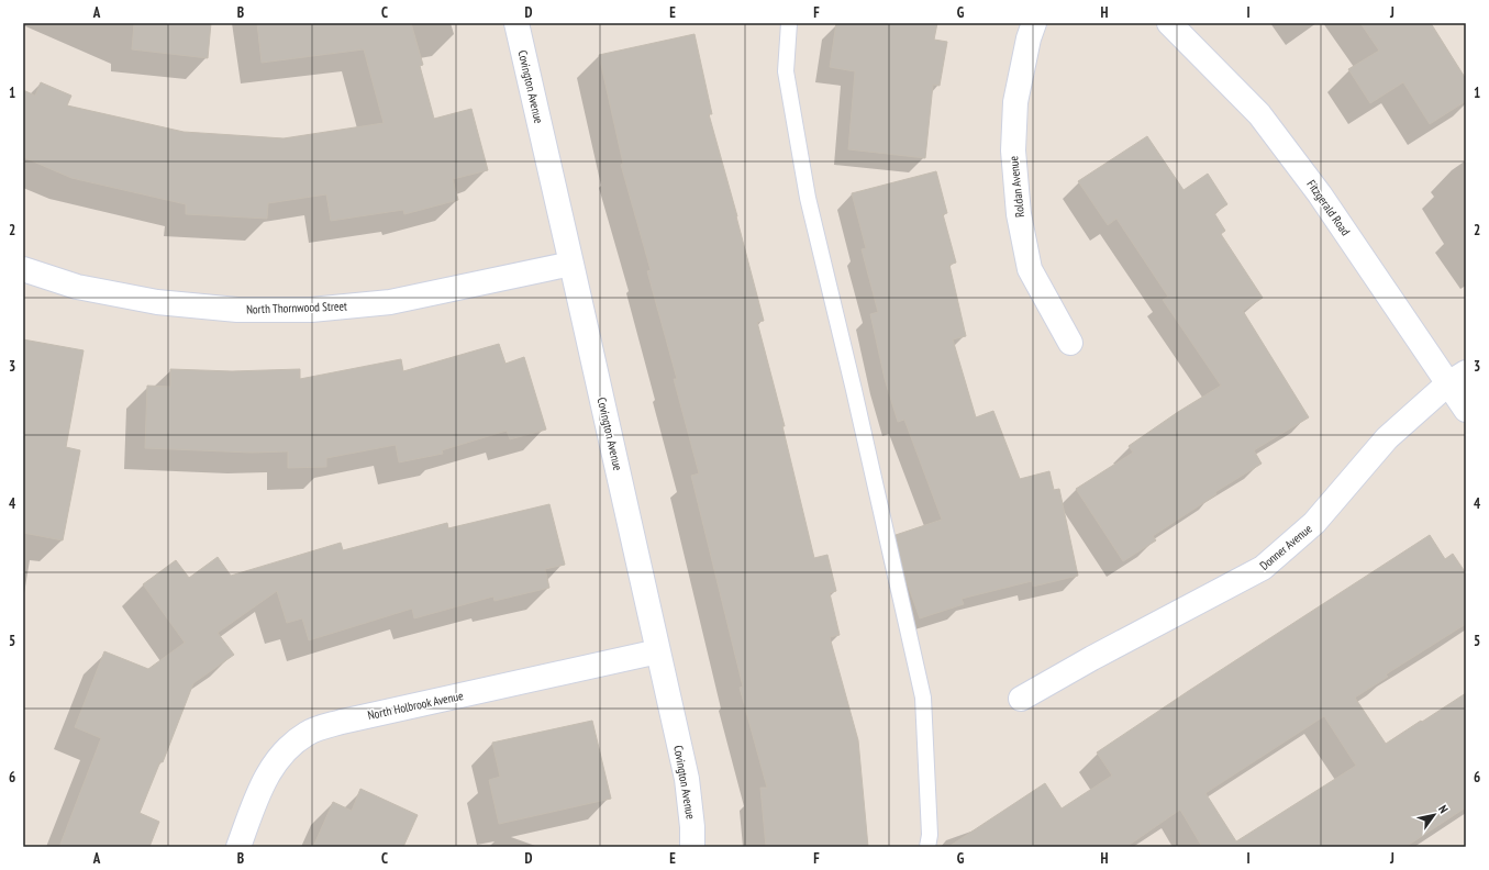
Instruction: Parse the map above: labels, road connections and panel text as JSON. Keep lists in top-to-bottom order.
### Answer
{
  "streets": {
    "street": [
      "Covington Avenue",
      "Roldan Avenue",
      "Fitzgerald Road",
      "North Thornwood Street",
      "Donner Avenue",
      "North Holbrook Avenue"
    ]
  },
  "crossings": [
    ["Covington Avenue", "North Thornwood Street"],
    ["Covington Avenue", "North Holbrook Avenue"],
    ["Fitzgerald Road", "Donner Avenue"]
  ],
  "north": "top right",
  "grid": {
    "columns": [
      "A",
      "B",
      "C",
      "D",
      "E",
      "F",
      "G",
      "H",
      "I",
      "J"
    ],
    "rows": [
      "1",
      "2",
      "3",
      "4",
      "5",
      "6"
    ]
  }
}
